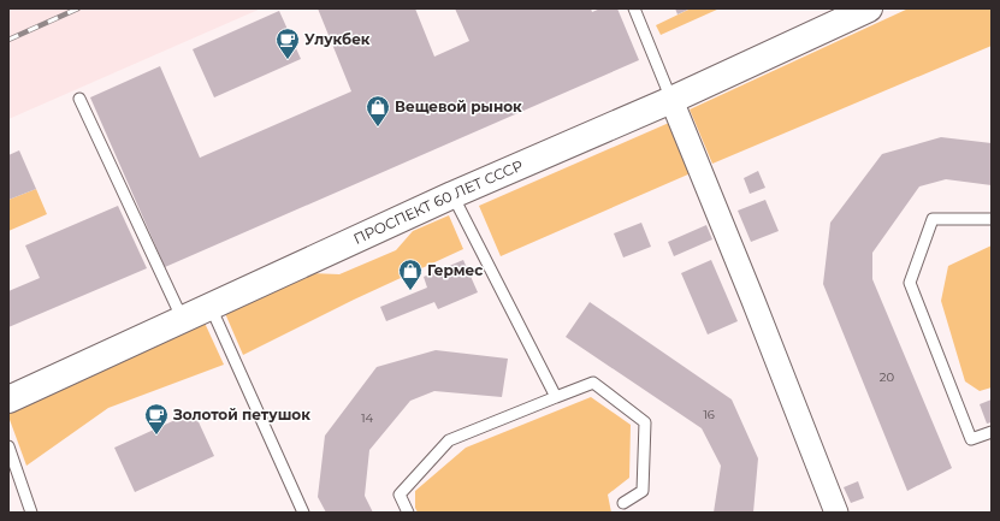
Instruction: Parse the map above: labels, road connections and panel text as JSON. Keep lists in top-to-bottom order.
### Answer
{
  "streets": {
    "street": ["ПРОСПЕКТ 60 ЛЕТ СССР"]
  },
  "places": {
    "cafe": ["Улукбек", "Золотой петушок"],
    "shop": ["Вещевой рынок", "Гермес"]
  },
  "house_numbers": ["20", "16", "14"]
}
